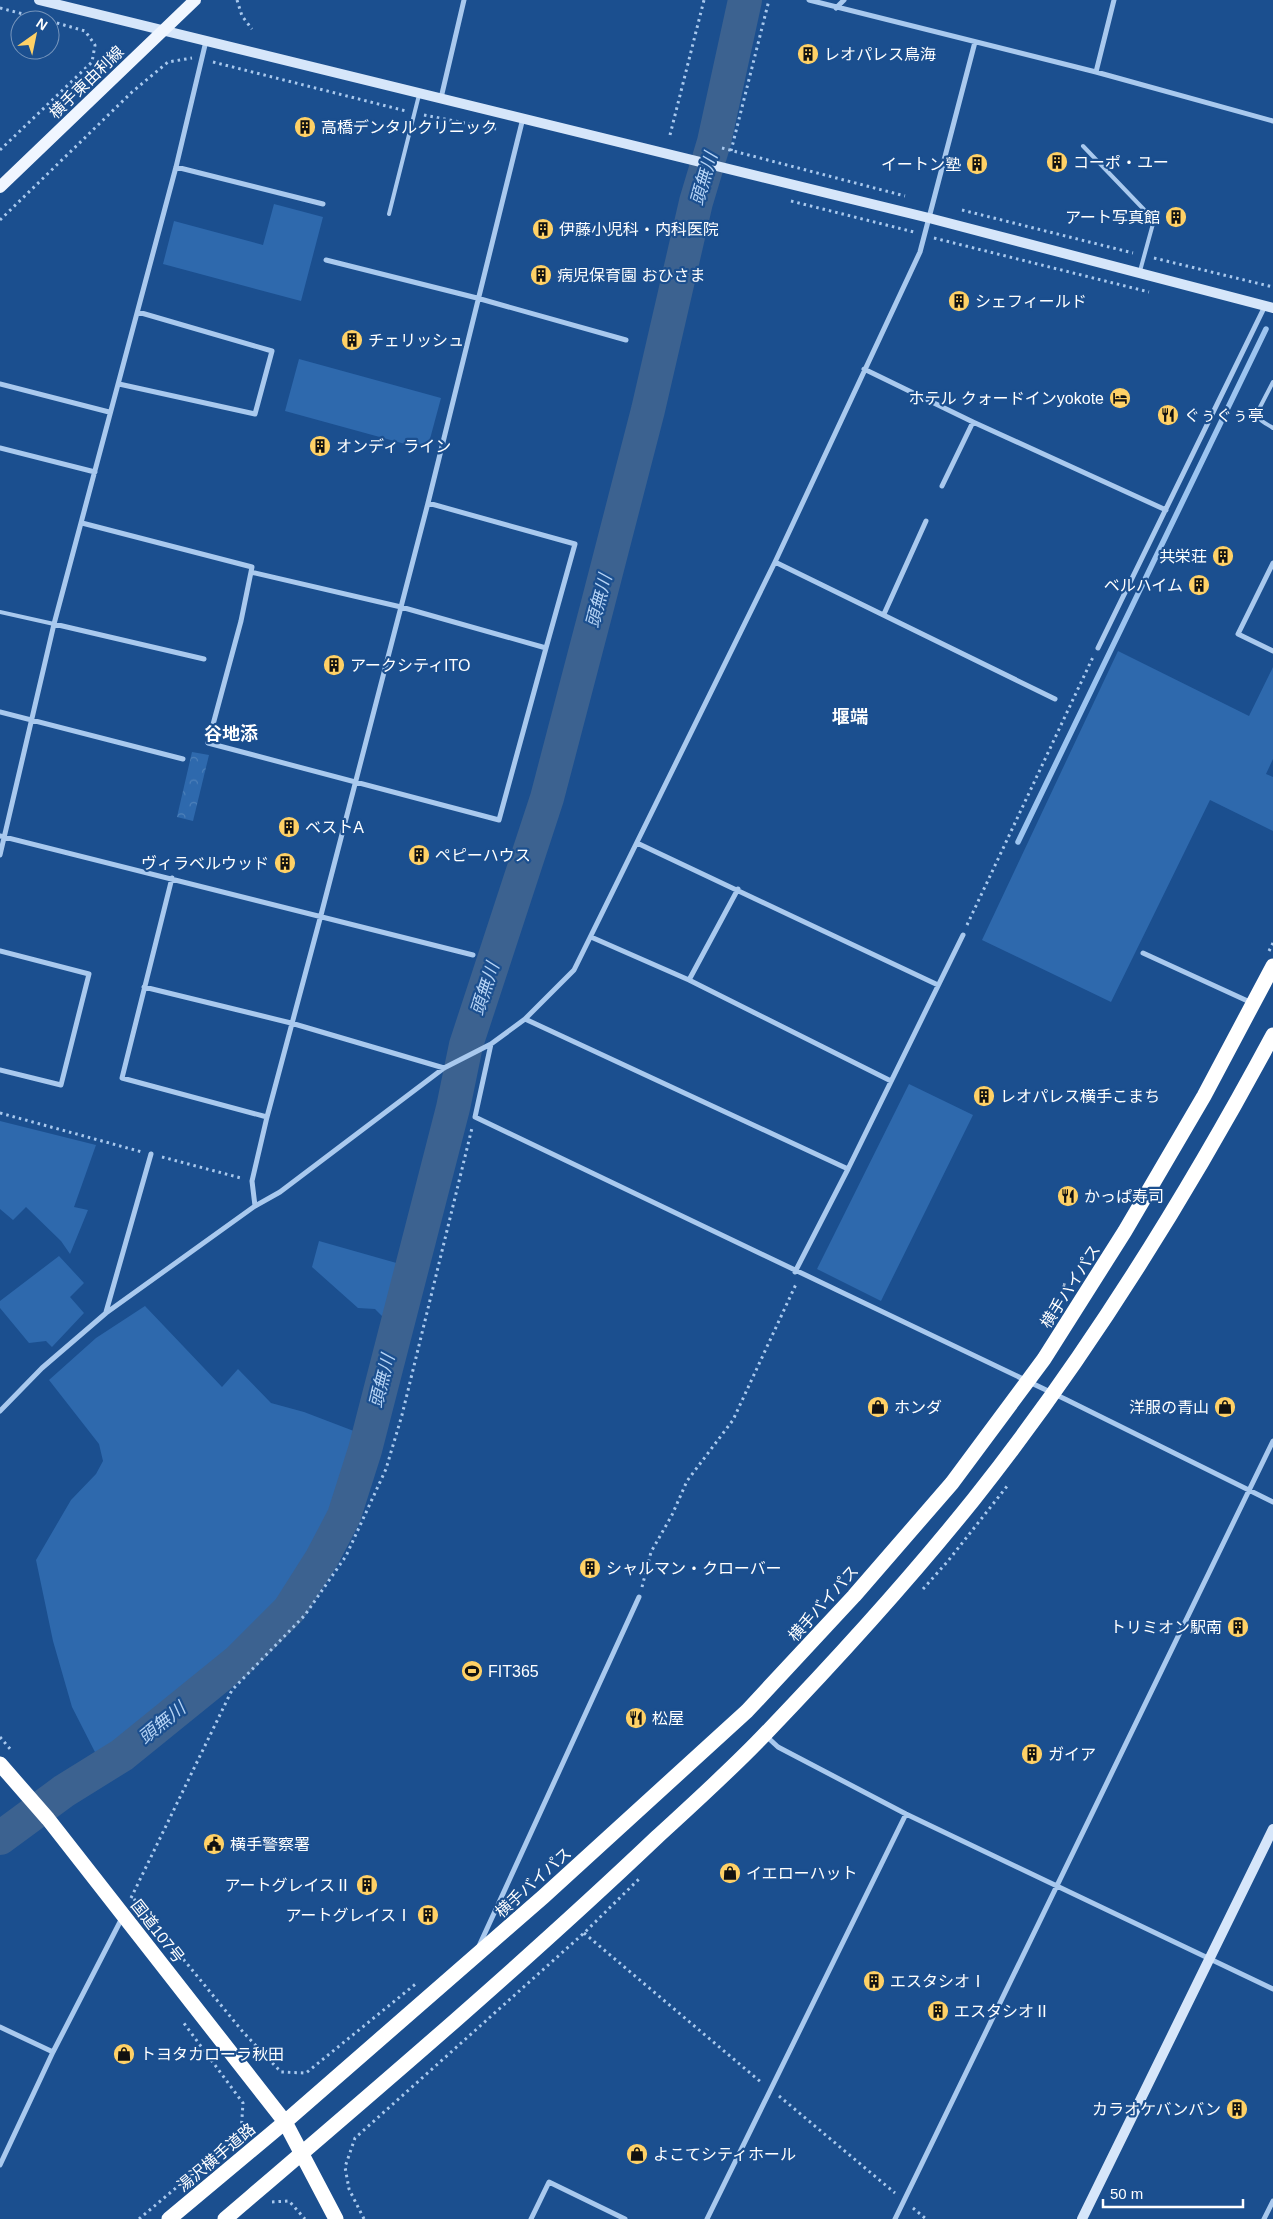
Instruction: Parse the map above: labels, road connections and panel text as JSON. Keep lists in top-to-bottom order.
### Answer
{
  "streets": {
    "highway": ["横手バイパス", "国道107号", "湯沢横手道路"],
    "main road": ["横手東由利線"]
  },
  "crossings": [
    ["横手バイパス", "国道107号"],
    ["横手バイパス", "湯沢横手道路"],
    ["国道107号", "湯沢横手道路"]
  ],
  "districts": ["堰端", "谷地添"],
  "water": ["頭無川"],
  "places": {
    "building": [
      "レオパレス鳥海",
      "高橋デンタルクリニック",
      "コーポ・ユー",
      "イートン塾",
      "アート写真館",
      "伊藤小児科・内科医院",
      "病児保育園 おひさま",
      "シェフィールド",
      "チェリッシュ",
      "オンディ ライン",
      "共栄荘",
      "ベルハイム",
      "アークシティITO",
      "ベストA",
      "ペピーハウス",
      "ヴィラベルウッド",
      "レオパレス横手こまち",
      "シャルマン・クローバー",
      "トリミオン駅南",
      "ガイア",
      "アートグレイスⅡ",
      "アートグレイスⅠ",
      "エスタシオⅠ",
      "エスタシオⅡ",
      "カラオケバンバン"
    ],
    "hotel": ["ホテル クォードインyokote"],
    "restaurant": ["ぐぅぐぅ亭", "かっぱ寿司", "松屋"],
    "shop": [
      "ホンダ",
      "洋服の青山",
      "イエローハット",
      "トヨタカローラ秋田",
      "よこてシティホール"
    ],
    "sports": ["FIT365"],
    "public building": ["横手警察署"]
  },
  "scale_bar": "50 m",
  "north": "top right"
}
